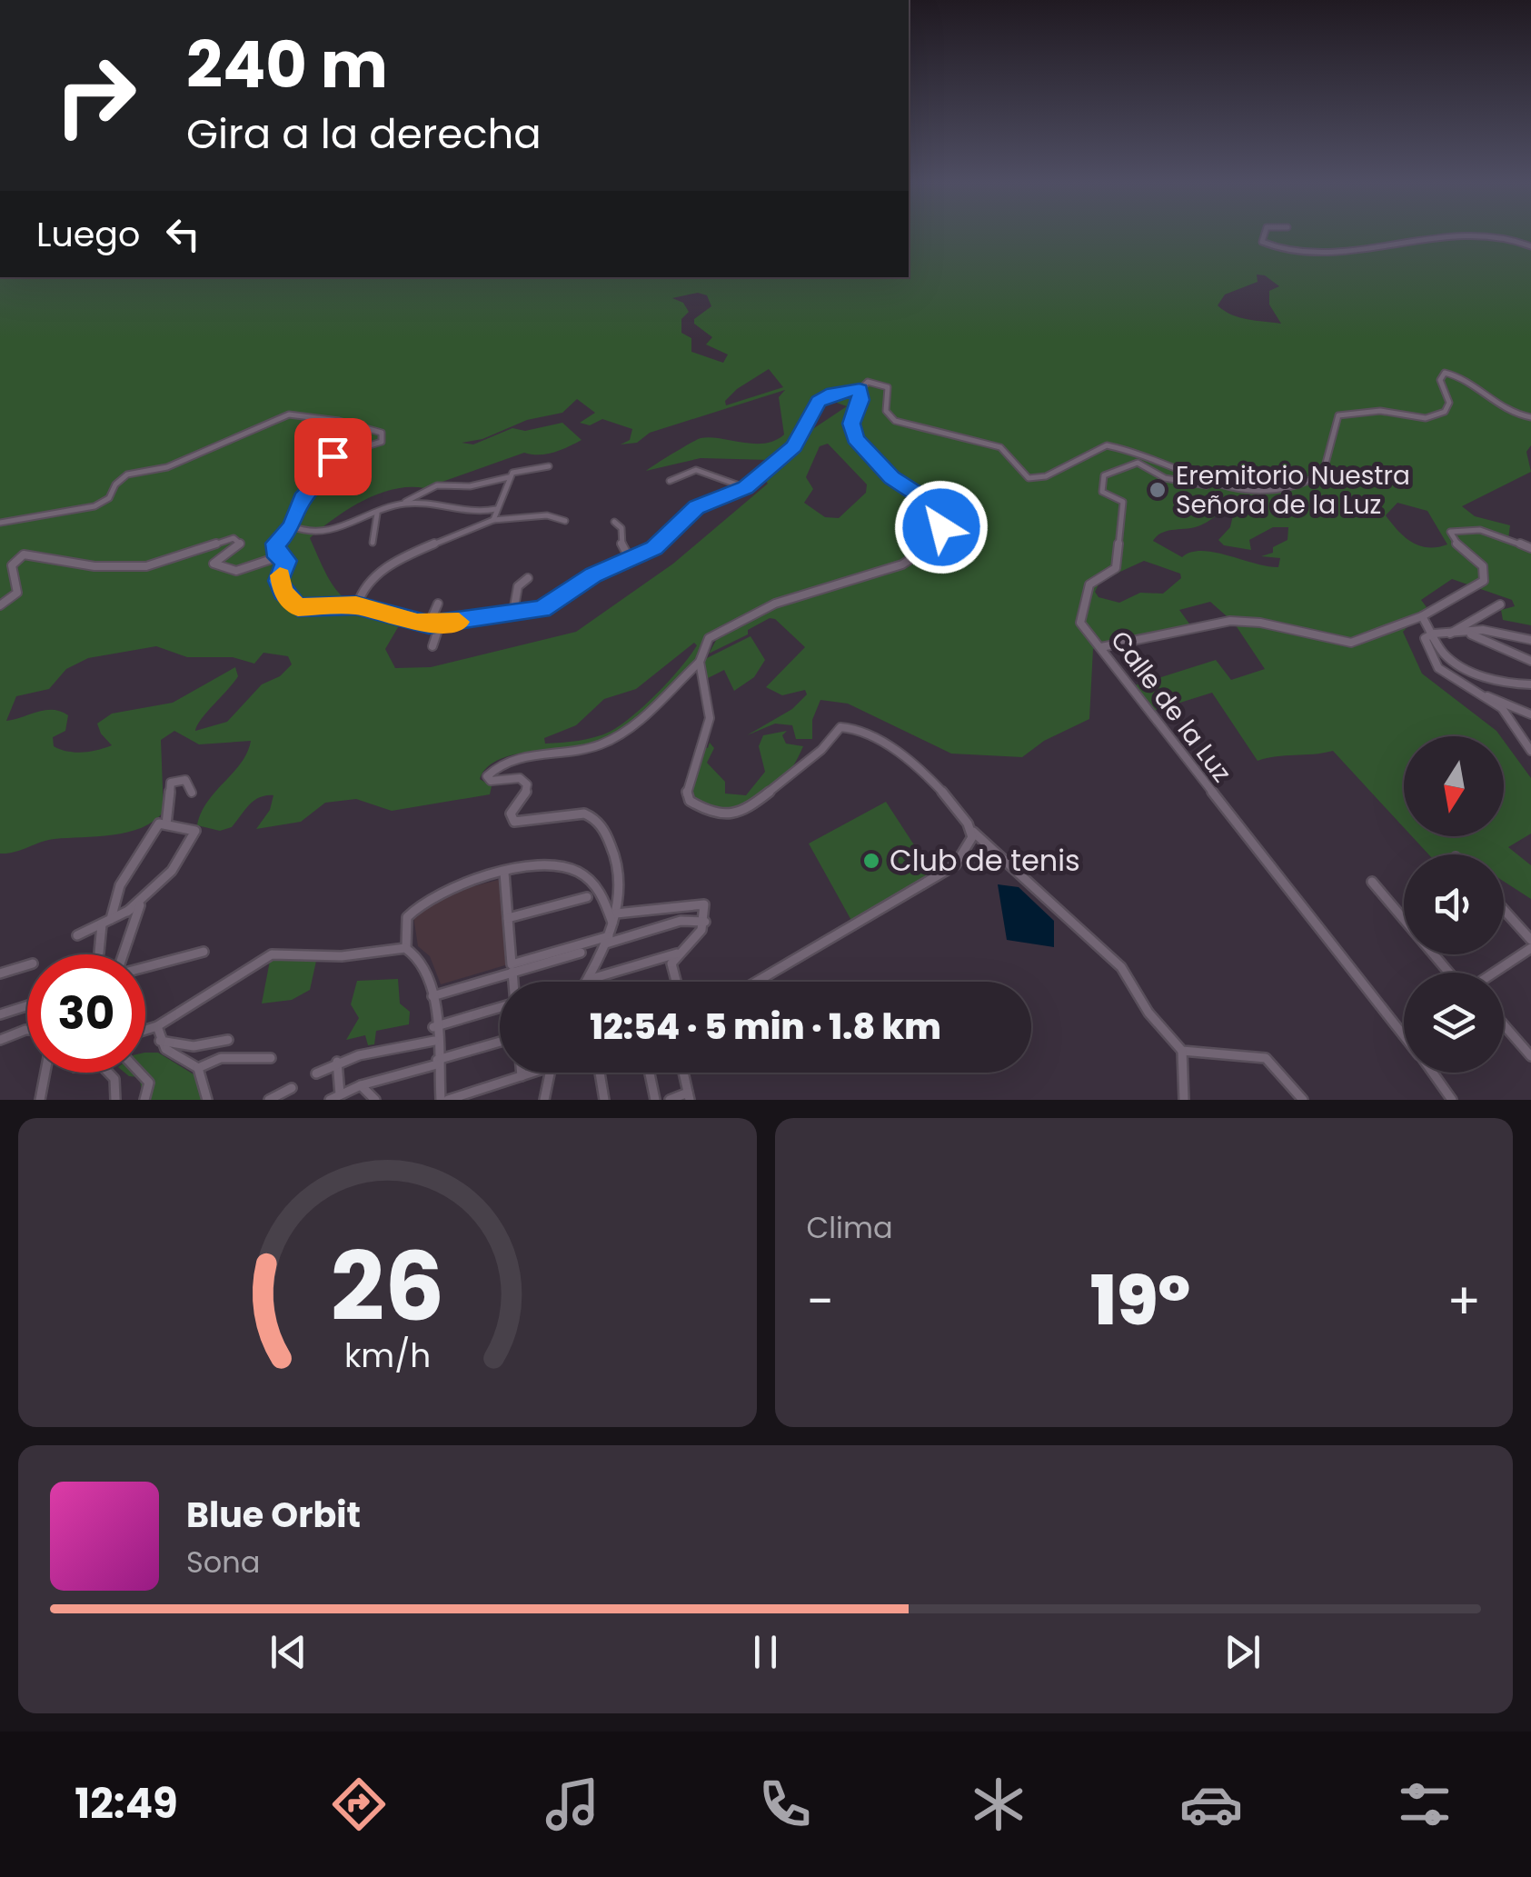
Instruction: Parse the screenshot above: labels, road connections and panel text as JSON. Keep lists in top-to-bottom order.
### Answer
{
  "streets": {
    "street": ["Calle de la Luz"]
  },
  "places": ["Eremitorio Nuestra Señora de la Luz", "Club de tenis"],
  "north": "bottom",
  "page": {
    "turn": ["240 m", "Gira a la derecha"],
    "then": "Luego",
    "limit": "30",
    "trip": "12:54 · 5 min · 1.8 km",
    "tile": "Clima",
    "heat": ["−", "19°", "+"],
    "song": ["Blue Orbit", "Sona"],
    "tabs": "12:49",
    "gauge": ["26", "km/h"]
  }
}
